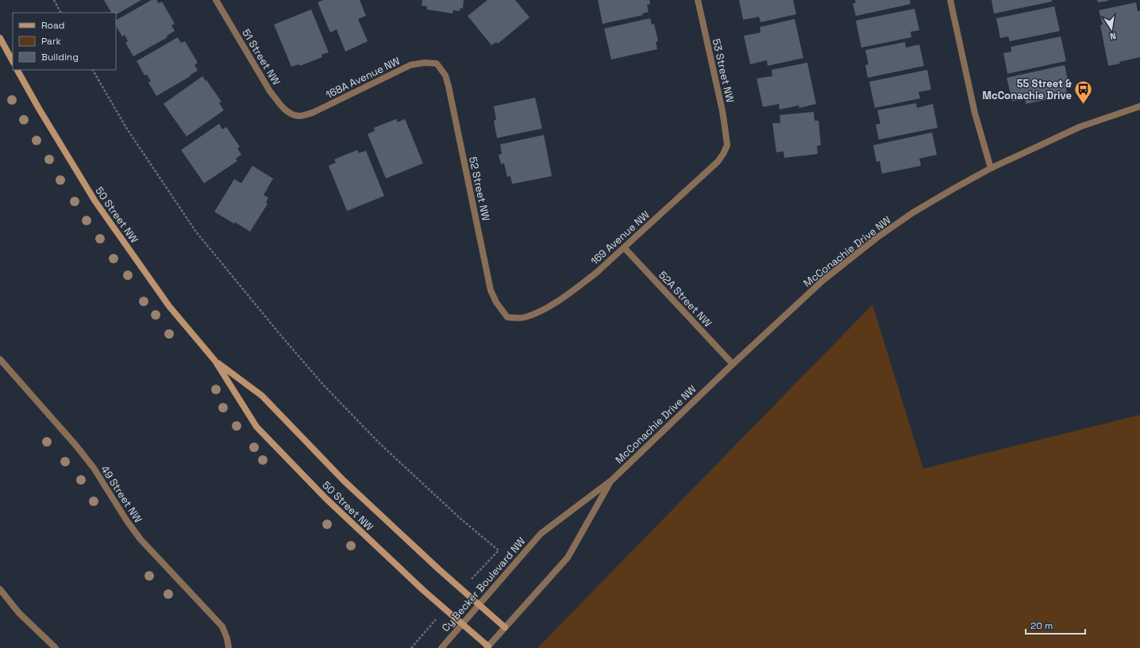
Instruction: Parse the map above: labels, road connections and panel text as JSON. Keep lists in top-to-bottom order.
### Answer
{
  "streets": {
    "main road": ["50 Street NW"],
    "street": [
      "51 Street NW",
      "53 Street NW",
      "168A Avenue NW",
      "52 Street NW",
      "169 Avenue NW",
      "McConachie Drive NW",
      "52A Street NW",
      "49 Street NW",
      "Cy Becker Boulevard NW"
    ]
  },
  "crossings": [
    ["51 Street NW", "168A Avenue NW"],
    ["53 Street NW", "169 Avenue NW"],
    ["168A Avenue NW", "52 Street NW"],
    ["52 Street NW", "169 Avenue NW"],
    ["50 Street NW", "McConachie Drive NW"],
    ["50 Street NW", "Cy Becker Boulevard NW"],
    ["169 Avenue NW", "52A Street NW"],
    ["McConachie Drive NW", "52A Street NW"],
    ["McConachie Drive NW", "Cy Becker Boulevard NW"]
  ],
  "places": {
    "bus stop": ["55 Street & McConachie Drive"]
  },
  "legend": ["Road", "Park", "Building"],
  "scale_bar": "20 m",
  "north": "bottom"
}
